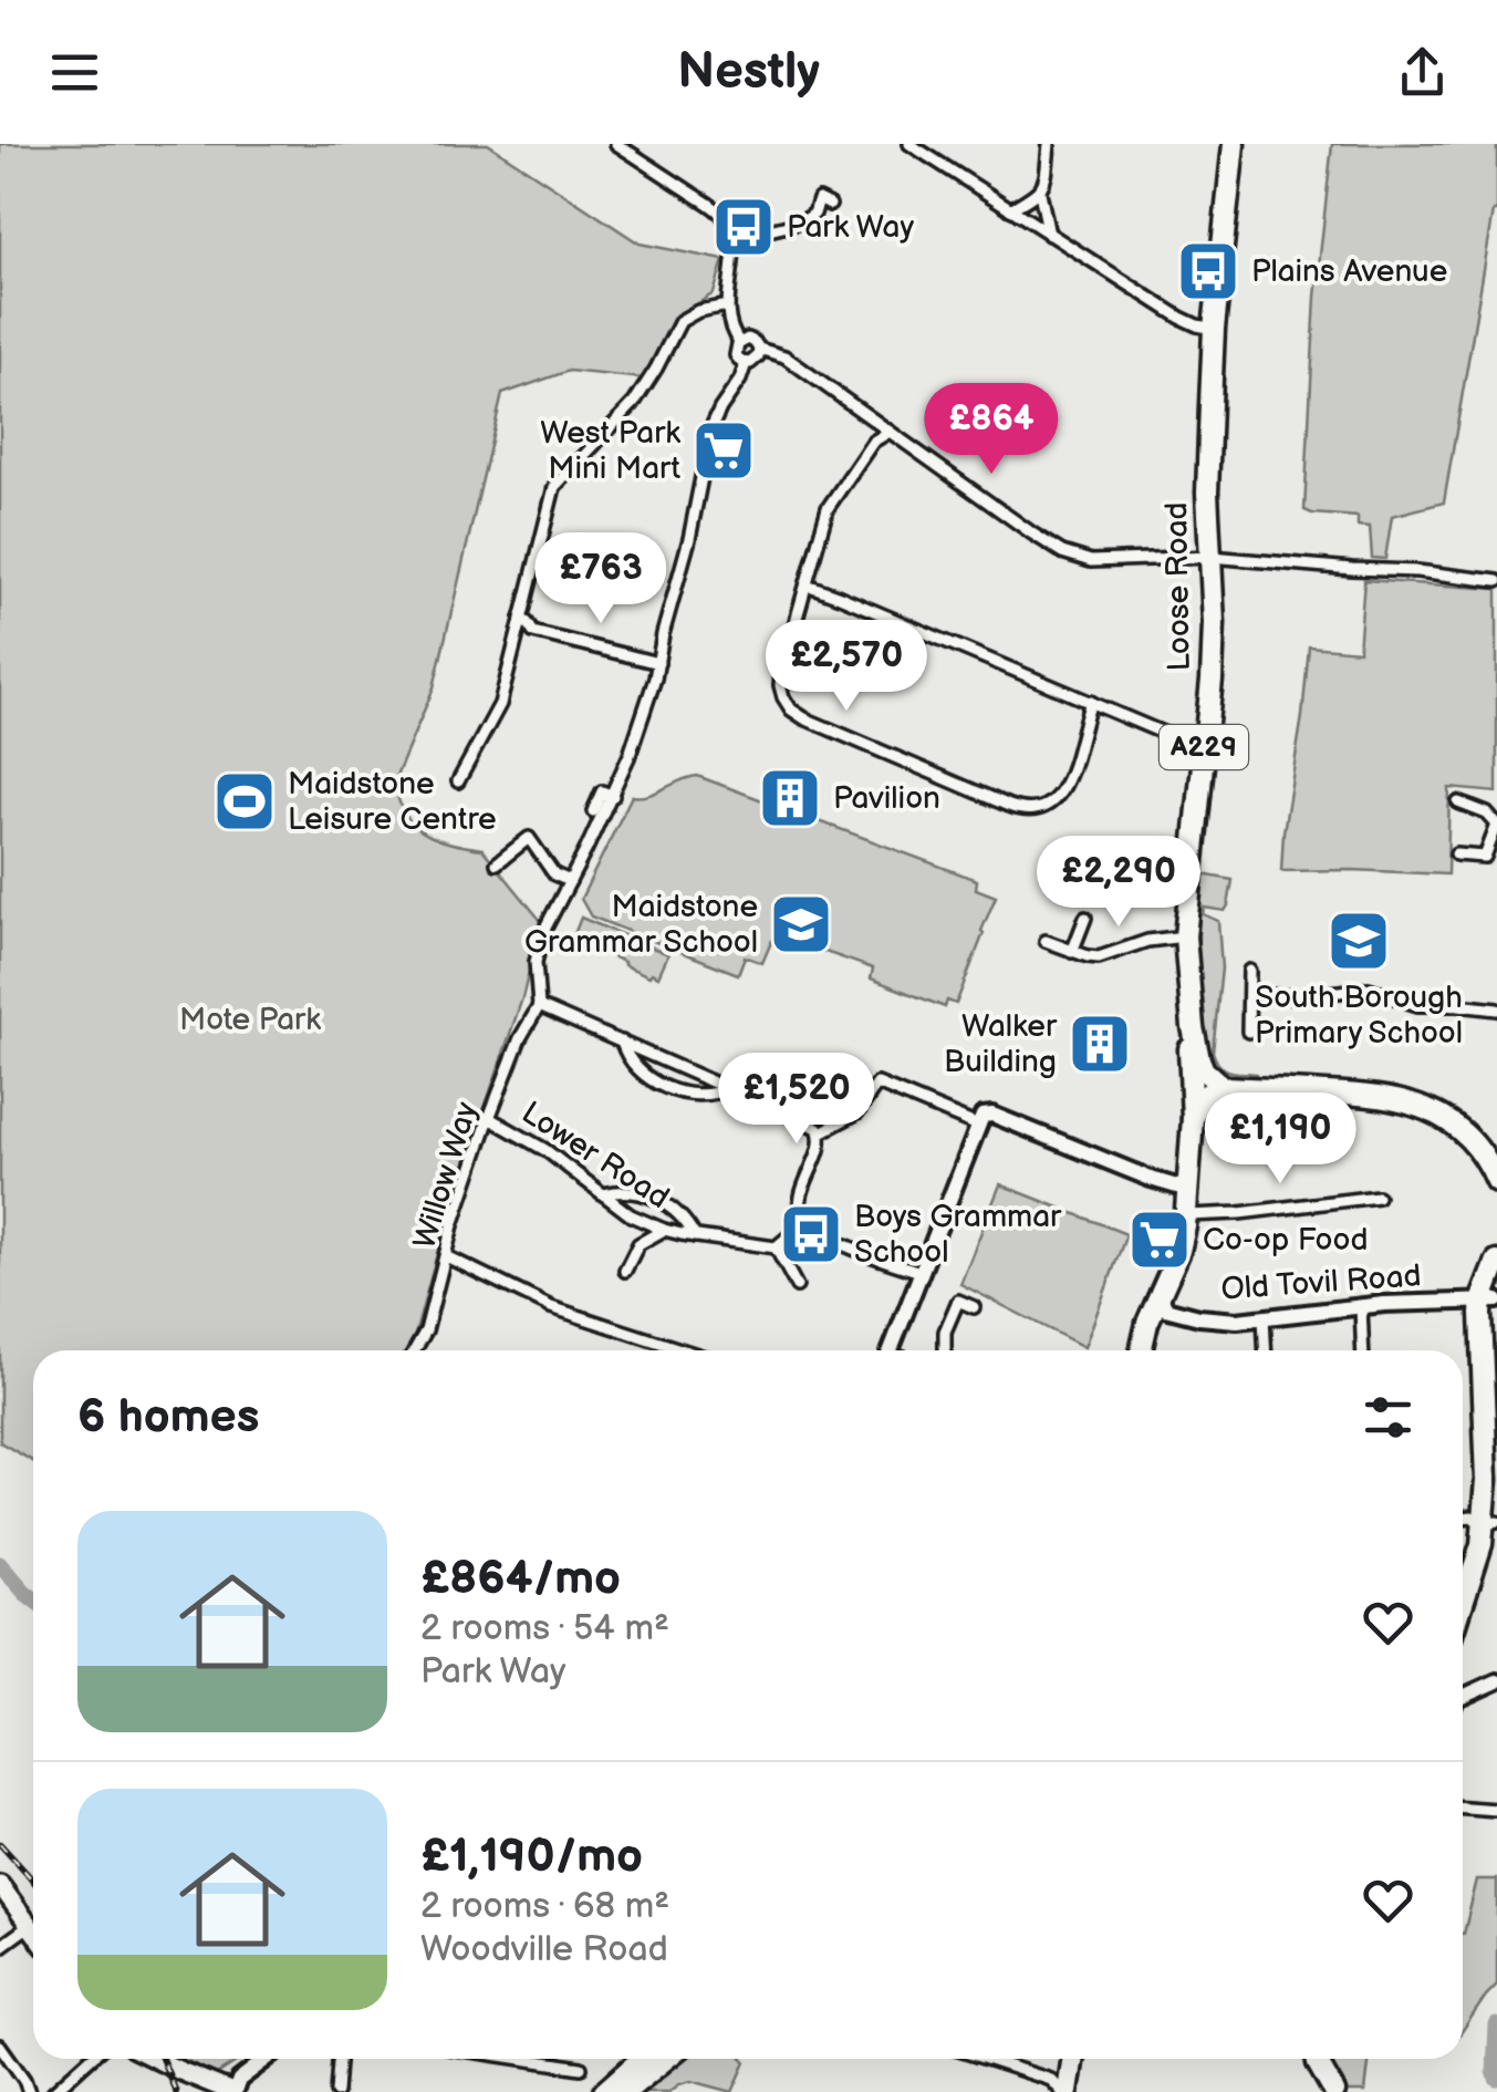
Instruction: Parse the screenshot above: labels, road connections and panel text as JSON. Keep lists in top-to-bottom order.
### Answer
{
  "streets": {
    "highway": ["Loose Road", "A229"],
    "street": ["Lower Road", "Willow Way", "Old Tovil Road"]
  },
  "crossings": [
    ["Loose Road", "A229"],
    ["Loose Road", "Old Tovil Road"],
    ["A229", "Old Tovil Road"],
    ["Lower Road", "Willow Way"]
  ],
  "parks": ["Mote Park"],
  "places": {
    "bus stop": ["Park Way", "Plains Avenue", "Boys Grammar School"],
    "supermarket": ["West Park Mini Mart", "Co-op Food"],
    "building": ["Pavilion", "Walker Building"],
    "sports": ["Maidstone Leisure Centre"],
    "school or university": ["Maidstone Grammar School", "South Borough Primary School"]
  },
  "page": {
    "header": "Nestly",
    "price": [
      "£864",
      "£763",
      "£2,570",
      "£2,290",
      "£1,520",
      "£1,190"
    ],
    "heading": "6 homes",
    "list": [
      {
        "name": "£864/mo",
        "note": "2 rooms · 54 m² · Park Way"
      },
      {
        "name": "£1,190/mo",
        "note": "2 rooms · 68 m² · Woodville Road"
      }
    ]
  }
}
